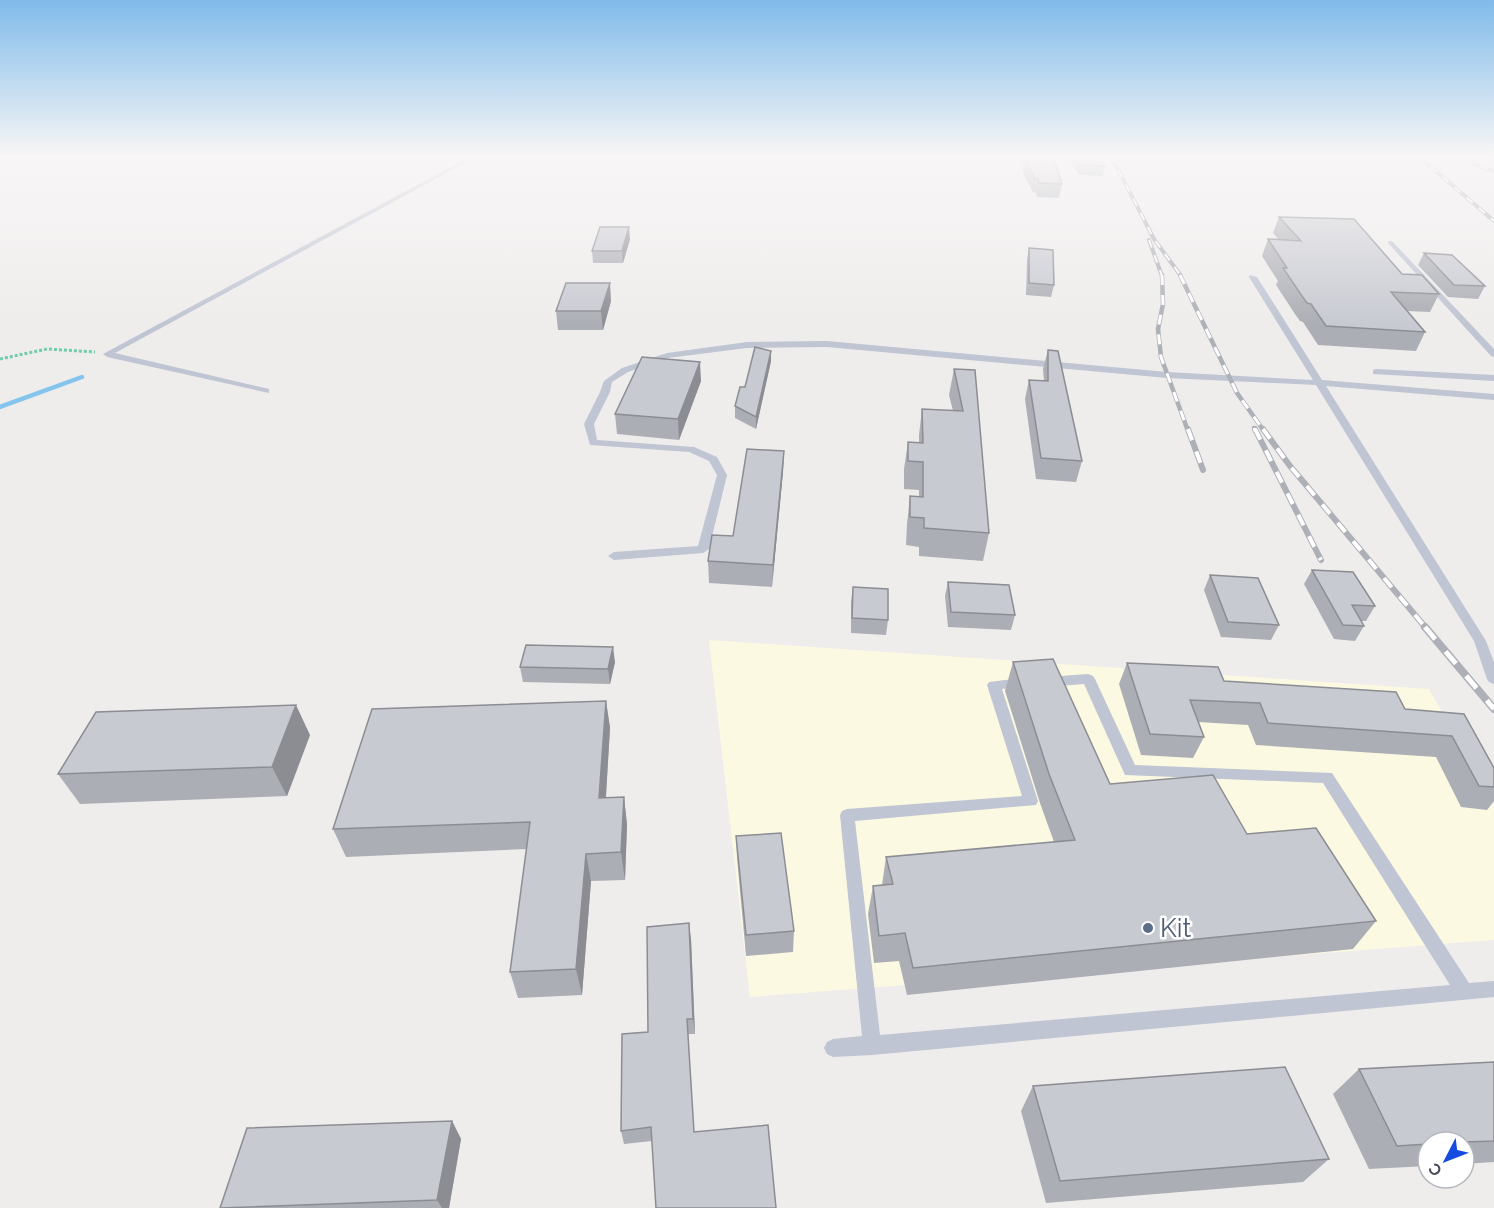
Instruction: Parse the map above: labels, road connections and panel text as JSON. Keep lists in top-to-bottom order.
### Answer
{
  "places": ["Kit"],
  "north": "bottom left"
}
